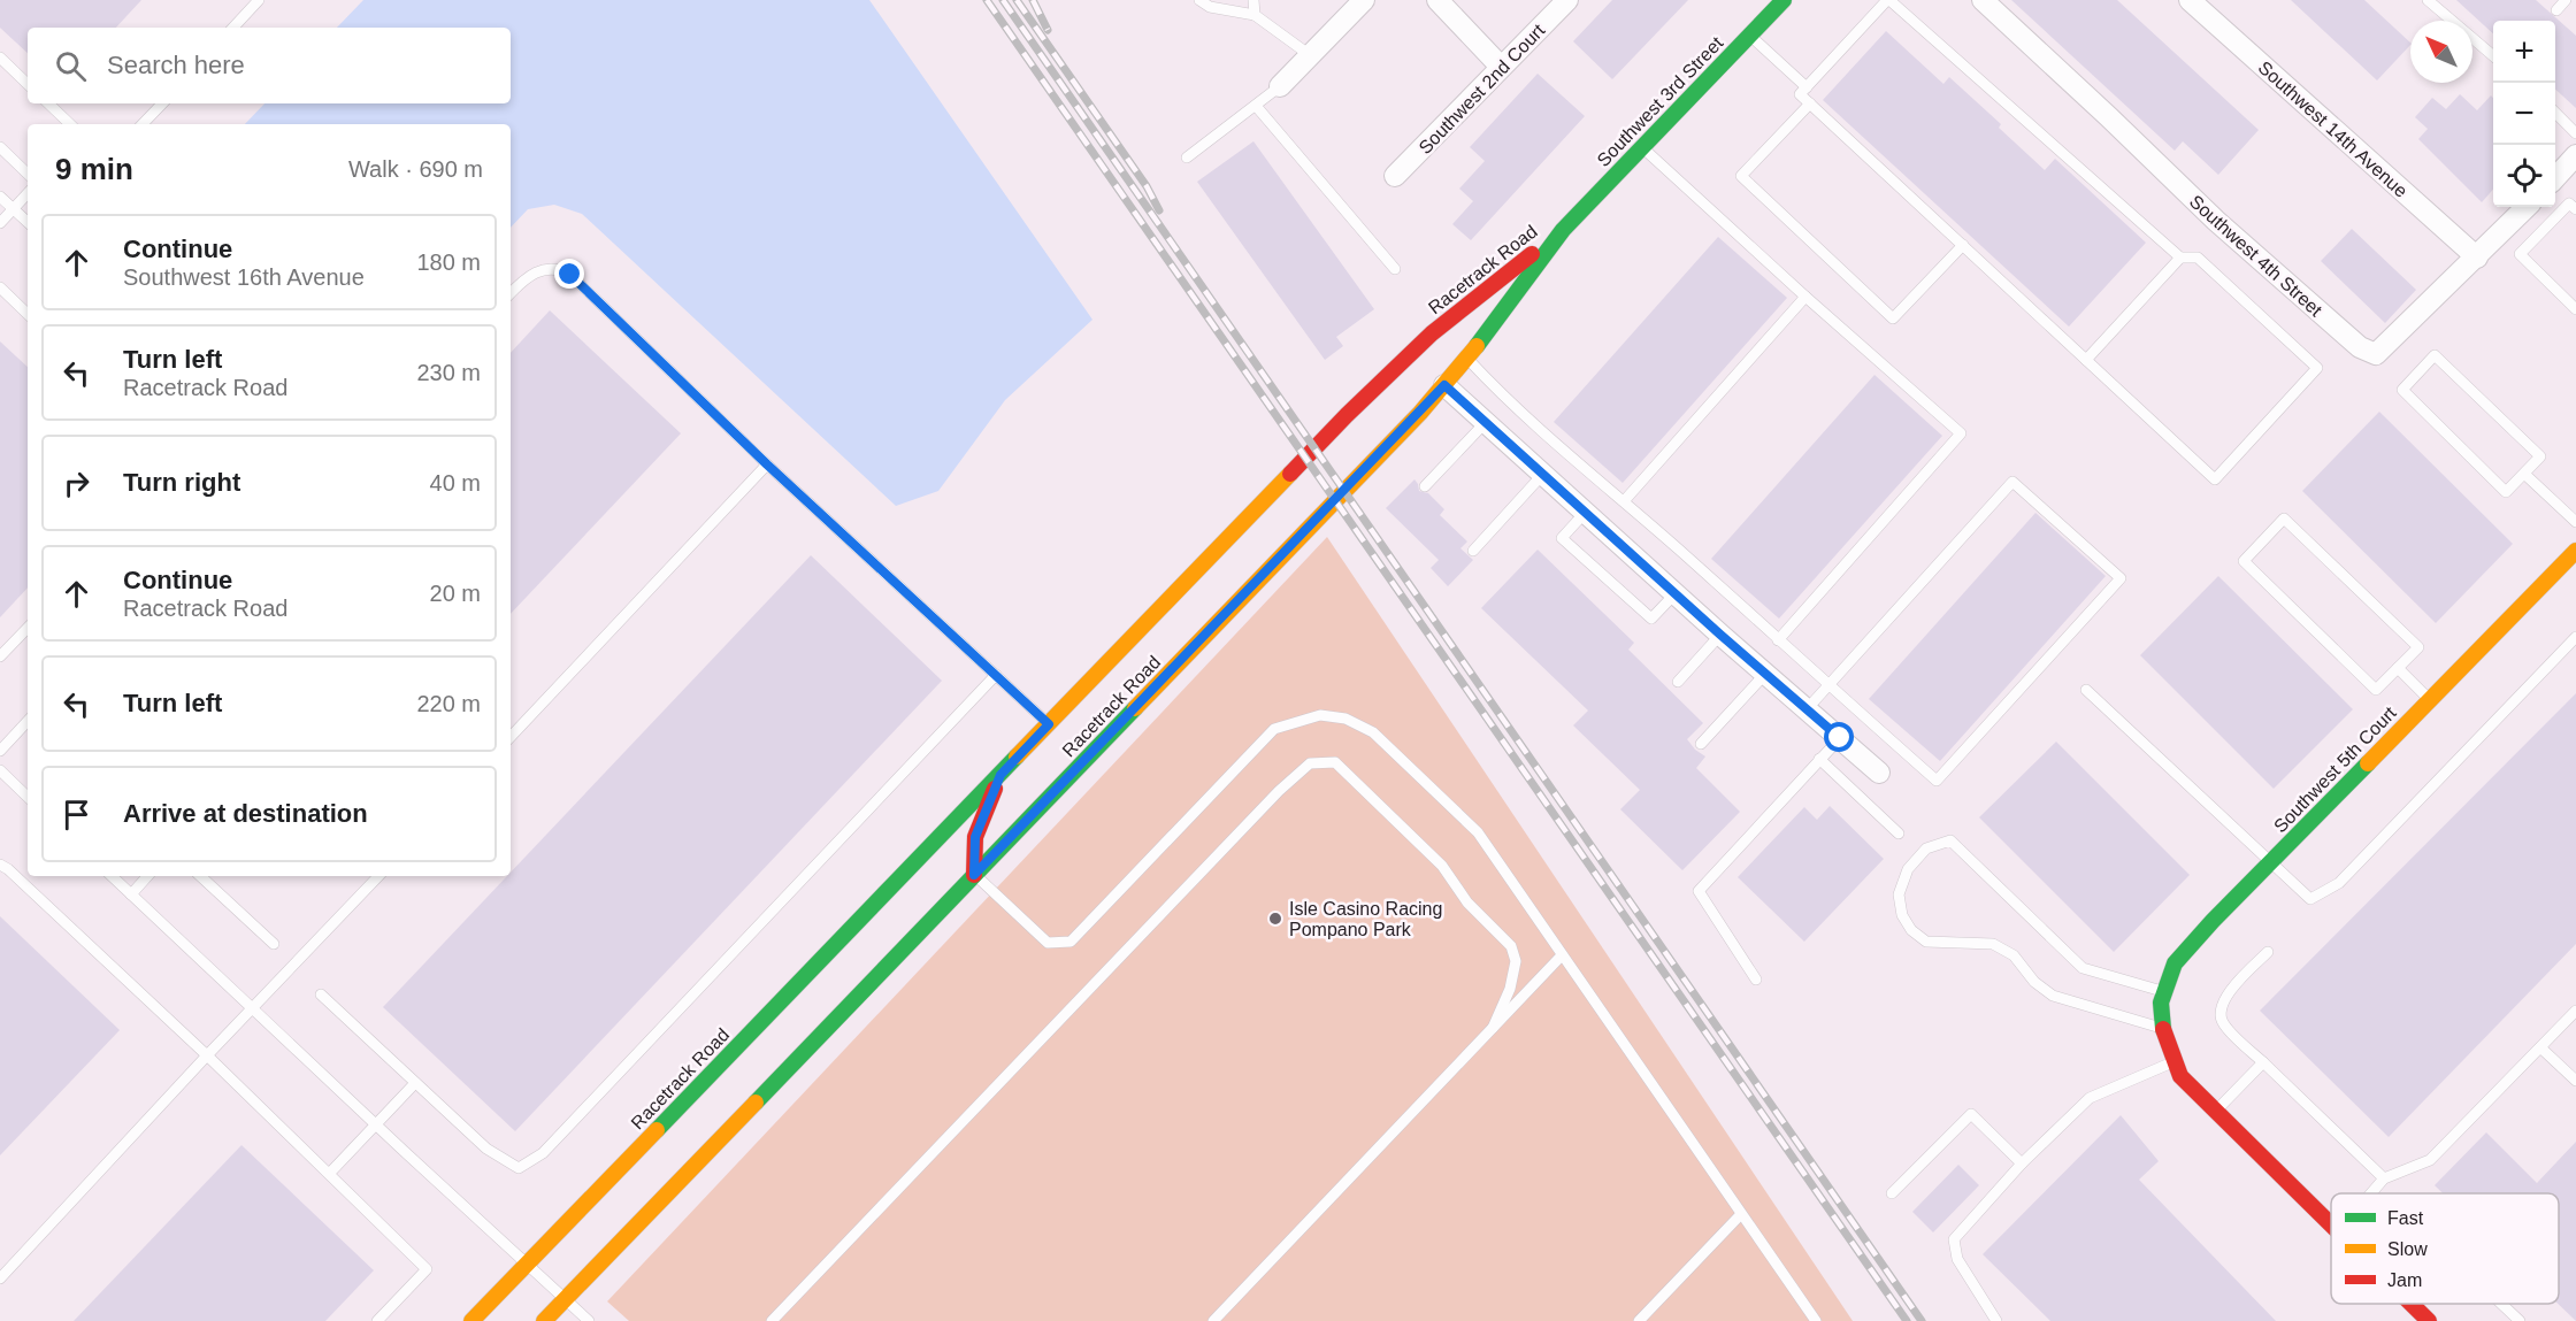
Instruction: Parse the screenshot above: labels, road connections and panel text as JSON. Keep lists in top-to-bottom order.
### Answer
{
  "streets": {
    "street": [
      "Southwest 2nd Court",
      "Southwest 3rd Street",
      "Southwest 14th Avenue",
      "Southwest 4th Street",
      "Racetrack Road",
      "Southwest 5th Court"
    ]
  },
  "crossings": [
    ["Southwest 3rd Street", "Racetrack Road"],
    ["Southwest 14th Avenue", "Southwest 4th Street"]
  ],
  "places": ["Isle Casino Racing Pompano Park"],
  "legend": ["Fast", "Slow", "Jam"],
  "north": "top left",
  "page": {
    "map_buttons": ["+", "−"],
    "search": "Search here",
    "heading": ["9 min", "Walk · 690 m"],
    "list": [
      ["Continue", "Southwest 16th Avenue", "180 m"],
      ["Turn left", "Racetrack Road", "230 m"],
      ["Turn right", "40 m"],
      ["Continue", "Racetrack Road", "20 m"],
      ["Turn left", "220 m"],
      "Arrive at destination"
    ]
  }
}
